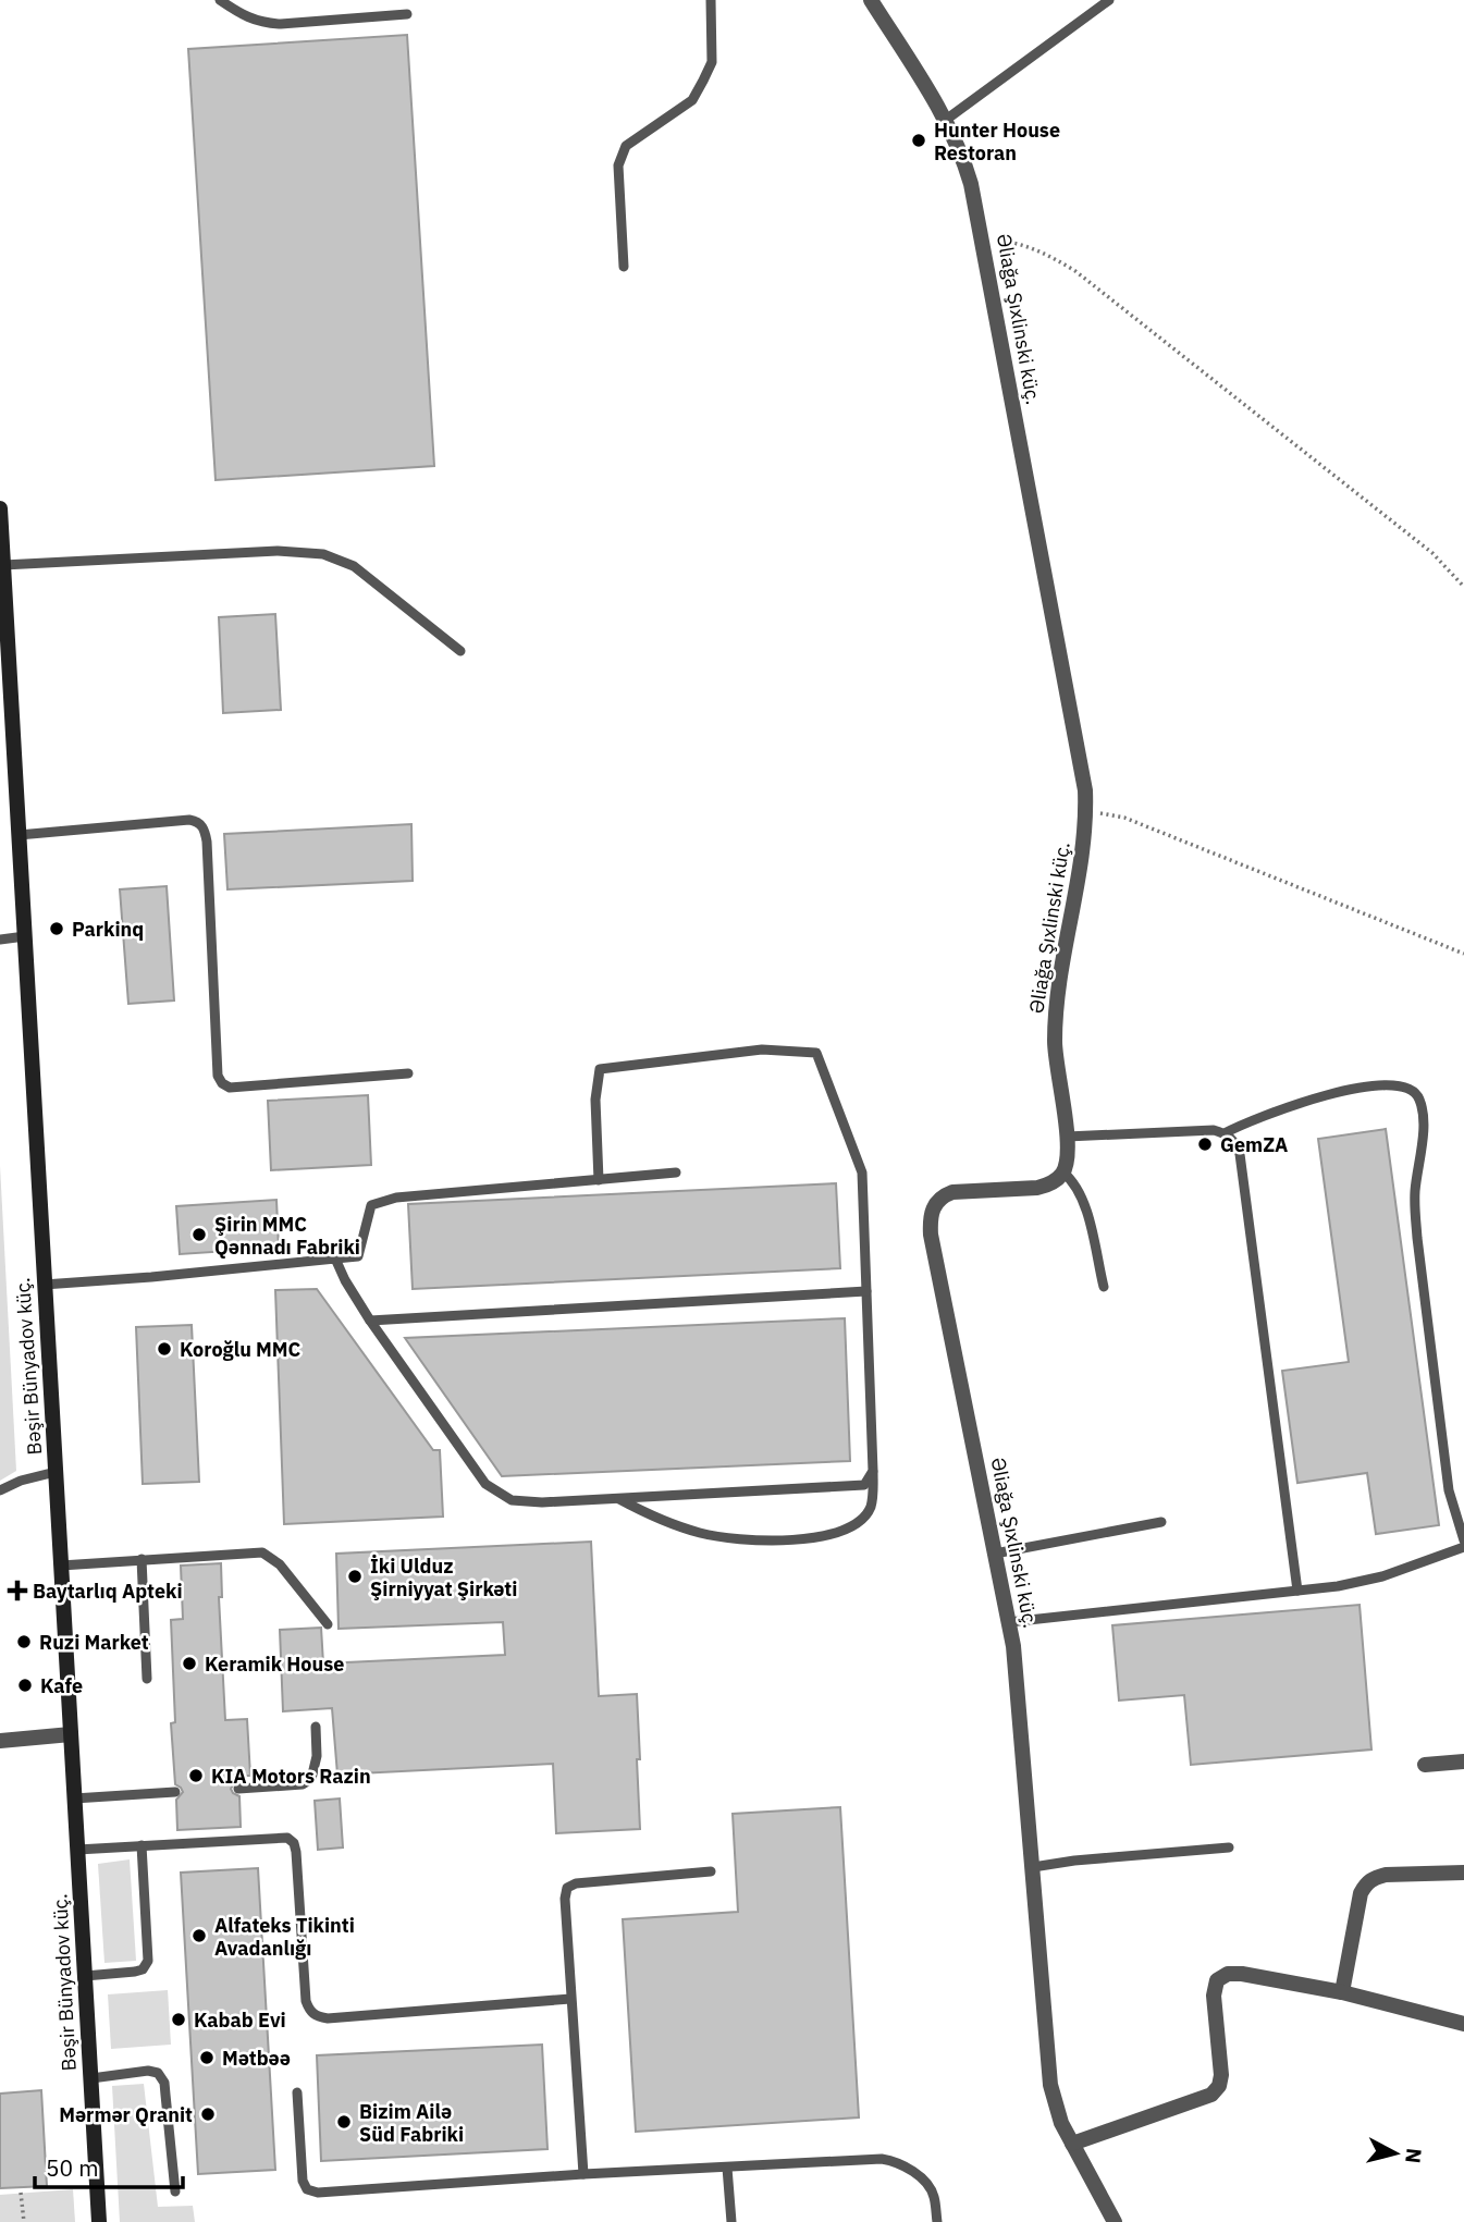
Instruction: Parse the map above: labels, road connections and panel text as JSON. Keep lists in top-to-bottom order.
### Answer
{
  "streets": {
    "street": ["Əliağa Şıxlinski küç.", "Bəşir Bünyadov küç."]
  },
  "places": {
    "other": [
      "Hunter House Restoran",
      "Parkinq",
      "GemZA",
      "Şirin MMC Qənnadı Fabriki",
      "Koroğlu MMC",
      "İki Ulduz Şirniyyat Şirkəti",
      "Ruzi Market",
      "Keramik House",
      "Kafe",
      "KIA Motors Razin",
      "Alfateks Tikinti Avadanlığı",
      "Kabab Evi",
      "Mətbəə",
      "Mərmər Qranit",
      "Bizim Ailə Süd Fabriki"
    ],
    "health": ["Baytarlıq Apteki"]
  },
  "scale_bar": "50 m",
  "north": "right"
}
